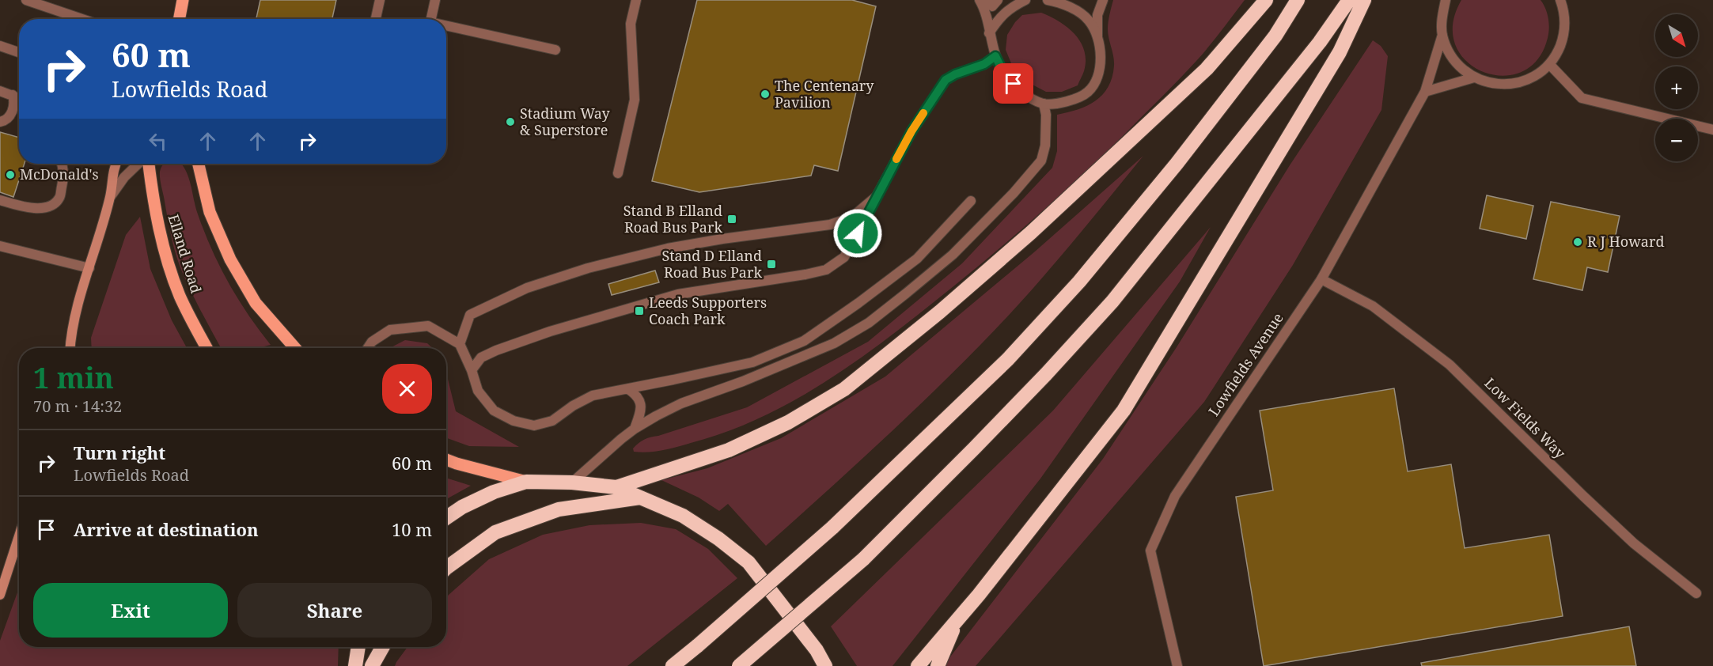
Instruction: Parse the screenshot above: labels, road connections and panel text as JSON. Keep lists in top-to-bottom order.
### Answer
{
  "streets": {
    "main road": ["Elland Road"],
    "street": ["Lowfields Avenue", "Low Fields Way"]
  },
  "crossings": [
    ["Lowfields Avenue", "Low Fields Way"]
  ],
  "places": {
    "other": [
      "The Centenary Pavilion",
      "Stadium Way & Superstore",
      "McDonald's",
      "R J Howard"
    ],
    "transit": ["Stand B Elland Road Bus Park", "Stand D Elland Road Bus Park", "Leeds Supporters Coach Park"]
  },
  "north": "bottom right",
  "page": {
    "map_buttons": ["+", "−"],
    "turn": ["60 m", "Lowfields Road"],
    "heading": ["1 min", "70 m · 14:32"],
    "list": [
      {
        "name": "Turn right",
        "note": "Lowfields Road",
        "value": "60 m"
      },
      {
        "name": "Arrive at destination",
        "value": "10 m"
      }
    ],
    "buttons": ["Exit", "Share"]
  }
}
